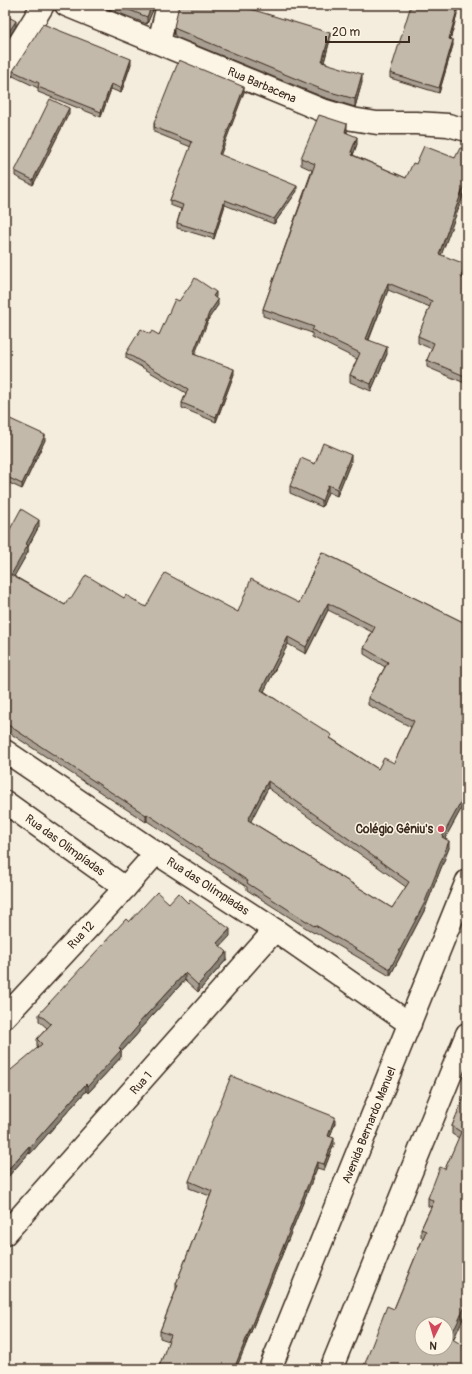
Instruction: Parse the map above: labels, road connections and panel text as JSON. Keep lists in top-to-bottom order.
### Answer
{
  "streets": {
    "street": [
      "Rua Barbacena",
      "Rua das Olimpíadas",
      "Rua das Olímpiadas",
      "Rua 12",
      "Rua 1",
      "Avenida Bernardo Manuel"
    ]
  },
  "crossings": [
    ["Rua das Olimpíadas", "Rua 12"],
    ["Rua das Olímpiadas", "Rua 12"],
    ["Rua das Olímpiadas", "Rua 1"],
    ["Rua das Olímpiadas", "Avenida Bernardo Manuel"]
  ],
  "places": ["Colégio Gêniu's"],
  "scale_bar": "20 m",
  "north": "bottom"
}
